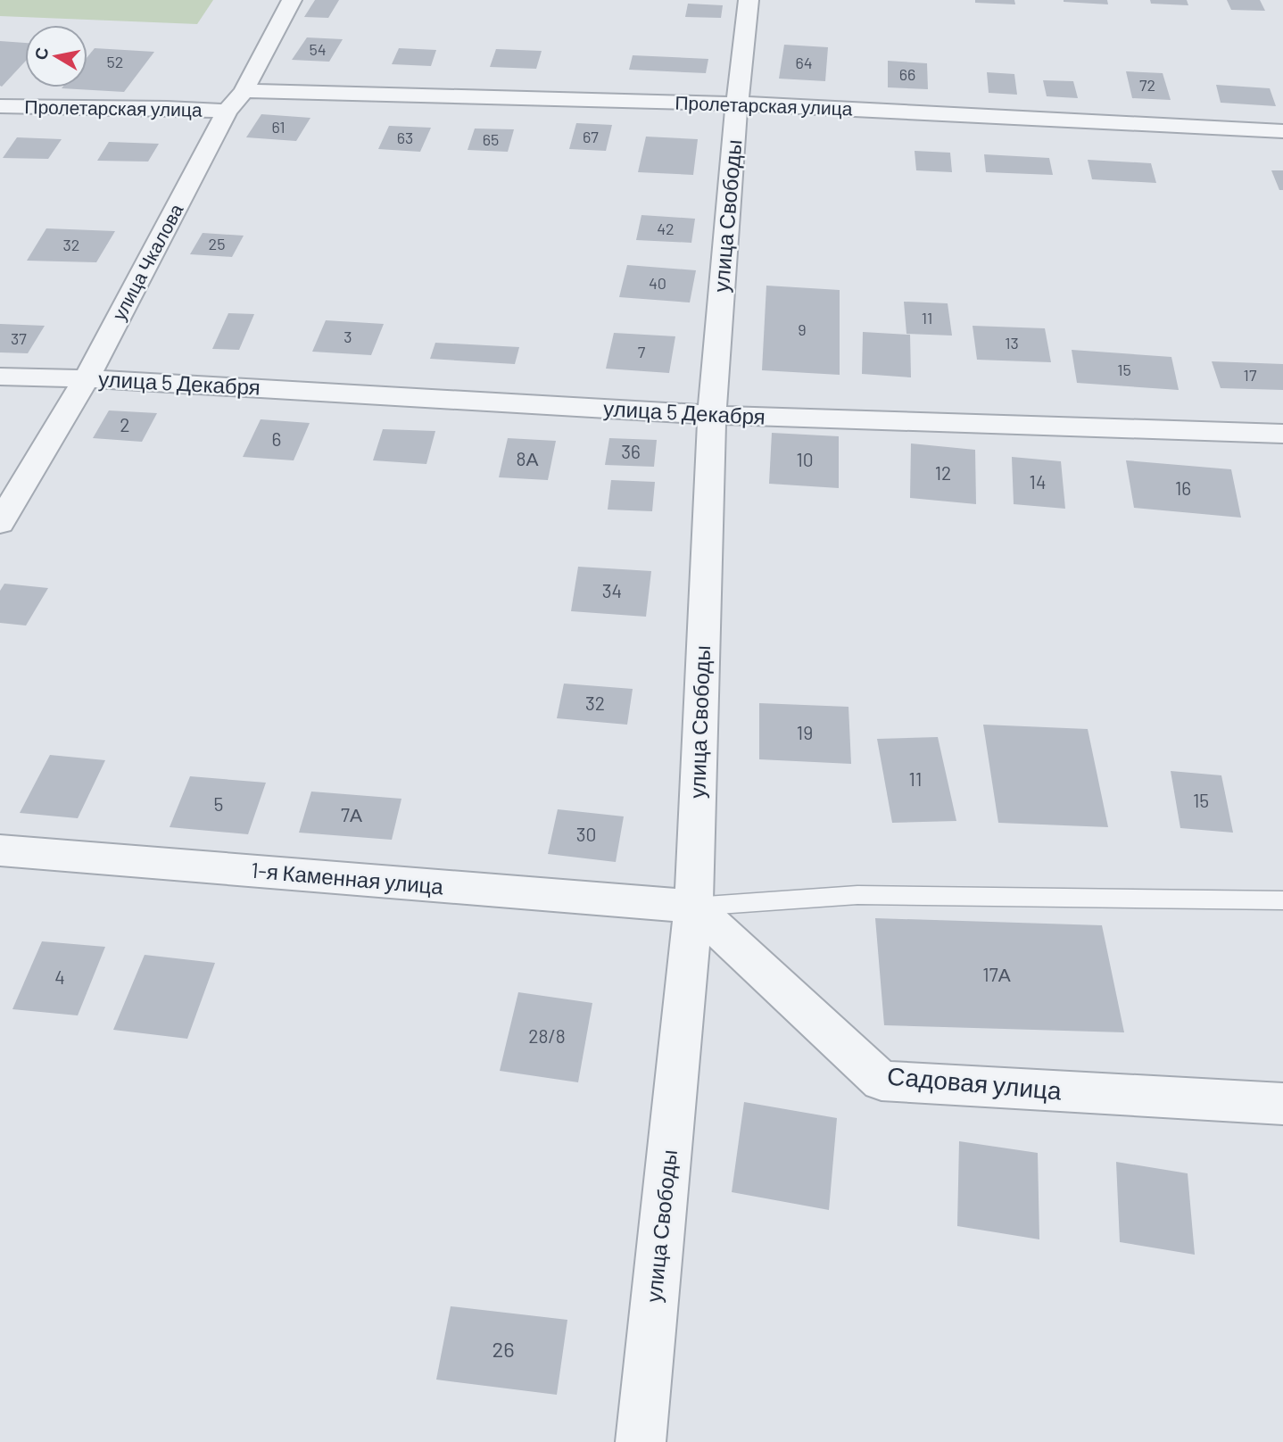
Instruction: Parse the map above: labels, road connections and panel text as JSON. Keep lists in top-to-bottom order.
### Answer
{
  "streets": {
    "street": [
      "Пролетарская улица",
      "улица Свободы",
      "улица Чкалова",
      "улица 5 Декабря",
      "1-я Каменная улица",
      "Садовая улица"
    ]
  },
  "crossings": [
    ["Пролетарская улица", "улица Свободы"],
    ["Пролетарская улица", "улица Чкалова"],
    ["улица Свободы", "улица 5 Декабря"],
    ["улица Свободы", "1-я Каменная улица"],
    ["улица Свободы", "Садовая улица"],
    ["улица Чкалова", "улица 5 Декабря"],
    ["1-я Каменная улица", "Садовая улица"]
  ],
  "house_numbers": [
    "54",
    "52",
    "64",
    "66",
    "72",
    "61",
    "67",
    "63",
    "65",
    "42",
    "25",
    "32",
    "40",
    "11",
    "9",
    "3",
    "37",
    "13",
    "7",
    "15",
    "17",
    "2",
    "6",
    "36",
    "8А",
    "10",
    "12",
    "14",
    "16",
    "34",
    "32",
    "19",
    "11",
    "15",
    "5",
    "7А",
    "30",
    "17А",
    "4",
    "28/8",
    "26"
  ],
  "north": "left"
}
